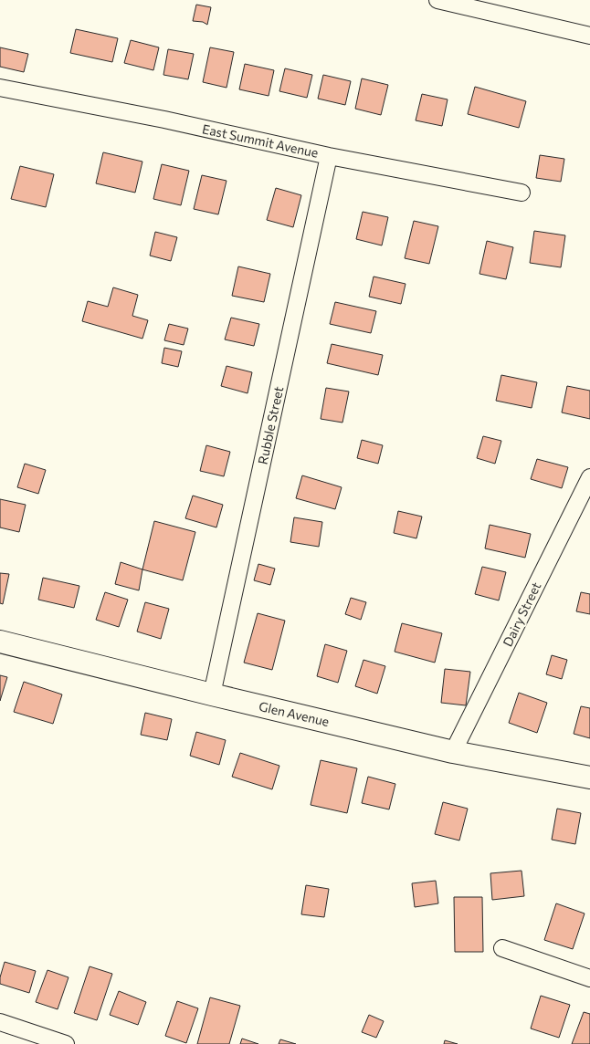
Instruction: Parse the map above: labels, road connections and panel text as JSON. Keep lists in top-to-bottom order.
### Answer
{
  "streets": {
    "street": [
      "East Summit Avenue",
      "Rubble Street",
      "Dairy Street",
      "Glen Avenue"
    ]
  },
  "crossings": [
    ["East Summit Avenue", "Rubble Street"],
    ["Rubble Street", "Glen Avenue"],
    ["Dairy Street", "Glen Avenue"]
  ]
}
